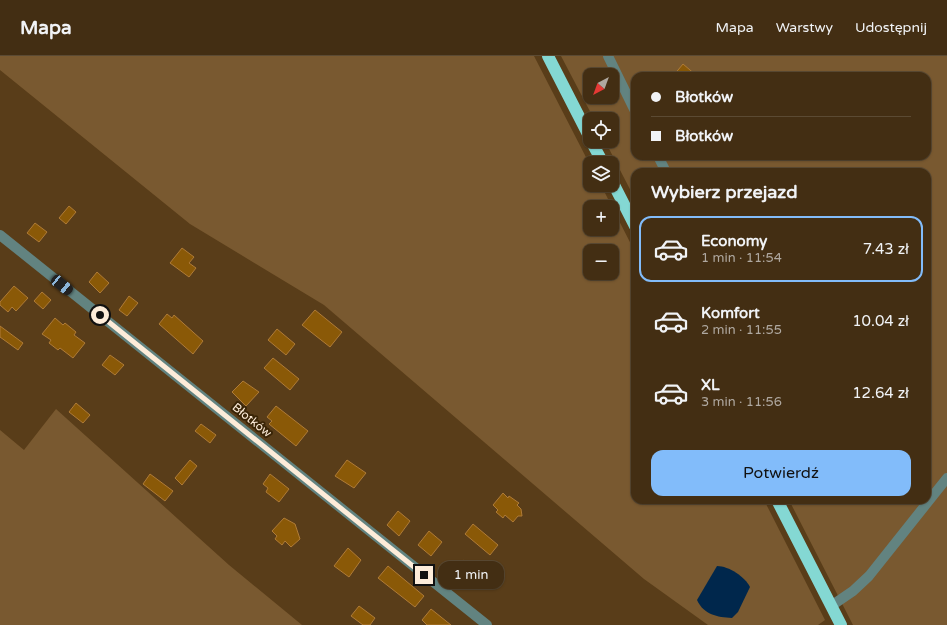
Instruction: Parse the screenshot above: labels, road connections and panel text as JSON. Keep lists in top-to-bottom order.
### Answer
{
  "streets": {
    "street": ["Błotków"]
  },
  "north": "bottom left",
  "page": {
    "header": "Mapa",
    "nav": ["Mapa", "Warstwy", "Udostępnij"],
    "map_buttons": ["+", "−"],
    "banner": ["Błotków", "Błotków"],
    "heading": "Wybierz przejazd",
    "list": [
      {
        "name": "Economy",
        "note": "1 min · 11:54",
        "value": "7.43 zł"
      },
      {
        "name": "Komfort",
        "note": "2 min · 11:55",
        "value": "10.04 zł"
      },
      {
        "name": "XL",
        "note": "3 min · 11:56",
        "value": "12.64 zł"
      }
    ],
    "buttons": "Potwierdź",
    "bubble": "1 min"
  }
}
